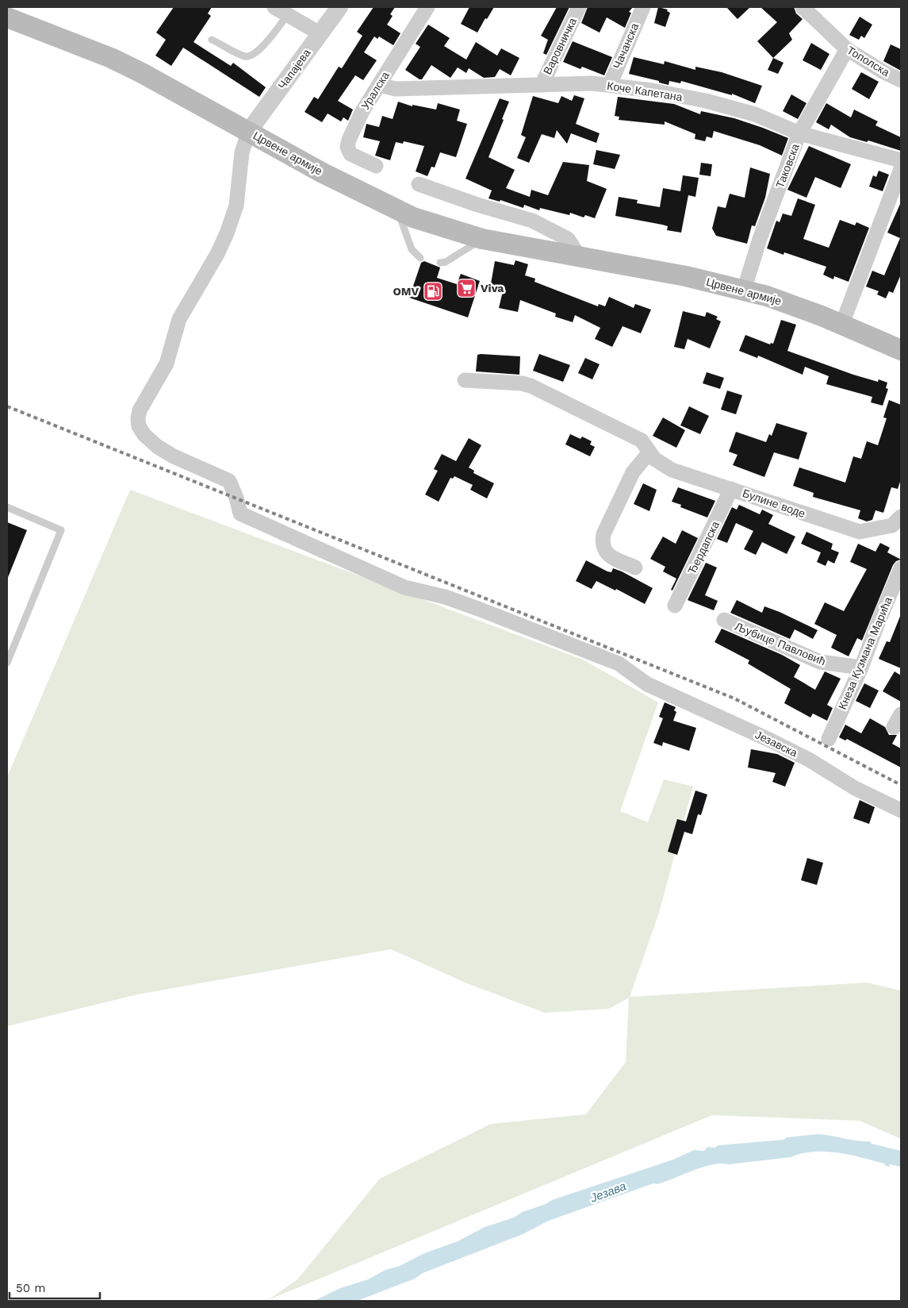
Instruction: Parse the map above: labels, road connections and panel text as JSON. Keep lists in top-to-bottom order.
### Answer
{
  "streets": {
    "main road": ["Црвене армије"],
    "street": [
      "Варовничка",
      "Чачанска",
      "Тополска",
      "Чапајева",
      "Уралска",
      "Коче Капетана",
      "Таковска",
      "Булине воде",
      "Ђердапска",
      "Љубице Павловић",
      "Кнеза Кузмана Марића",
      "Језавска"
    ]
  },
  "crossings": [
    ["Варовничка", "Коче Капетана"],
    ["Чачанска", "Коче Капетана"],
    ["Тополска", "Таковска"],
    ["Чапајева", "Црвене армије"],
    ["Чапајева", "Језавска"],
    ["Уралска", "Коче Капетана"],
    ["Коче Капетана", "Таковска"],
    ["Црвене армије", "Таковска"],
    ["Црвене армије", "Језавска"],
    ["Булине воде", "Ђердапска"],
    ["Љубице Павловић", "Кнеза Кузмана Марића"]
  ],
  "water": ["Језава"],
  "places": {
    "supermarket": ["Viva"],
    "fuel station": ["OMV"]
  },
  "scale_bar": "50 m"
}
